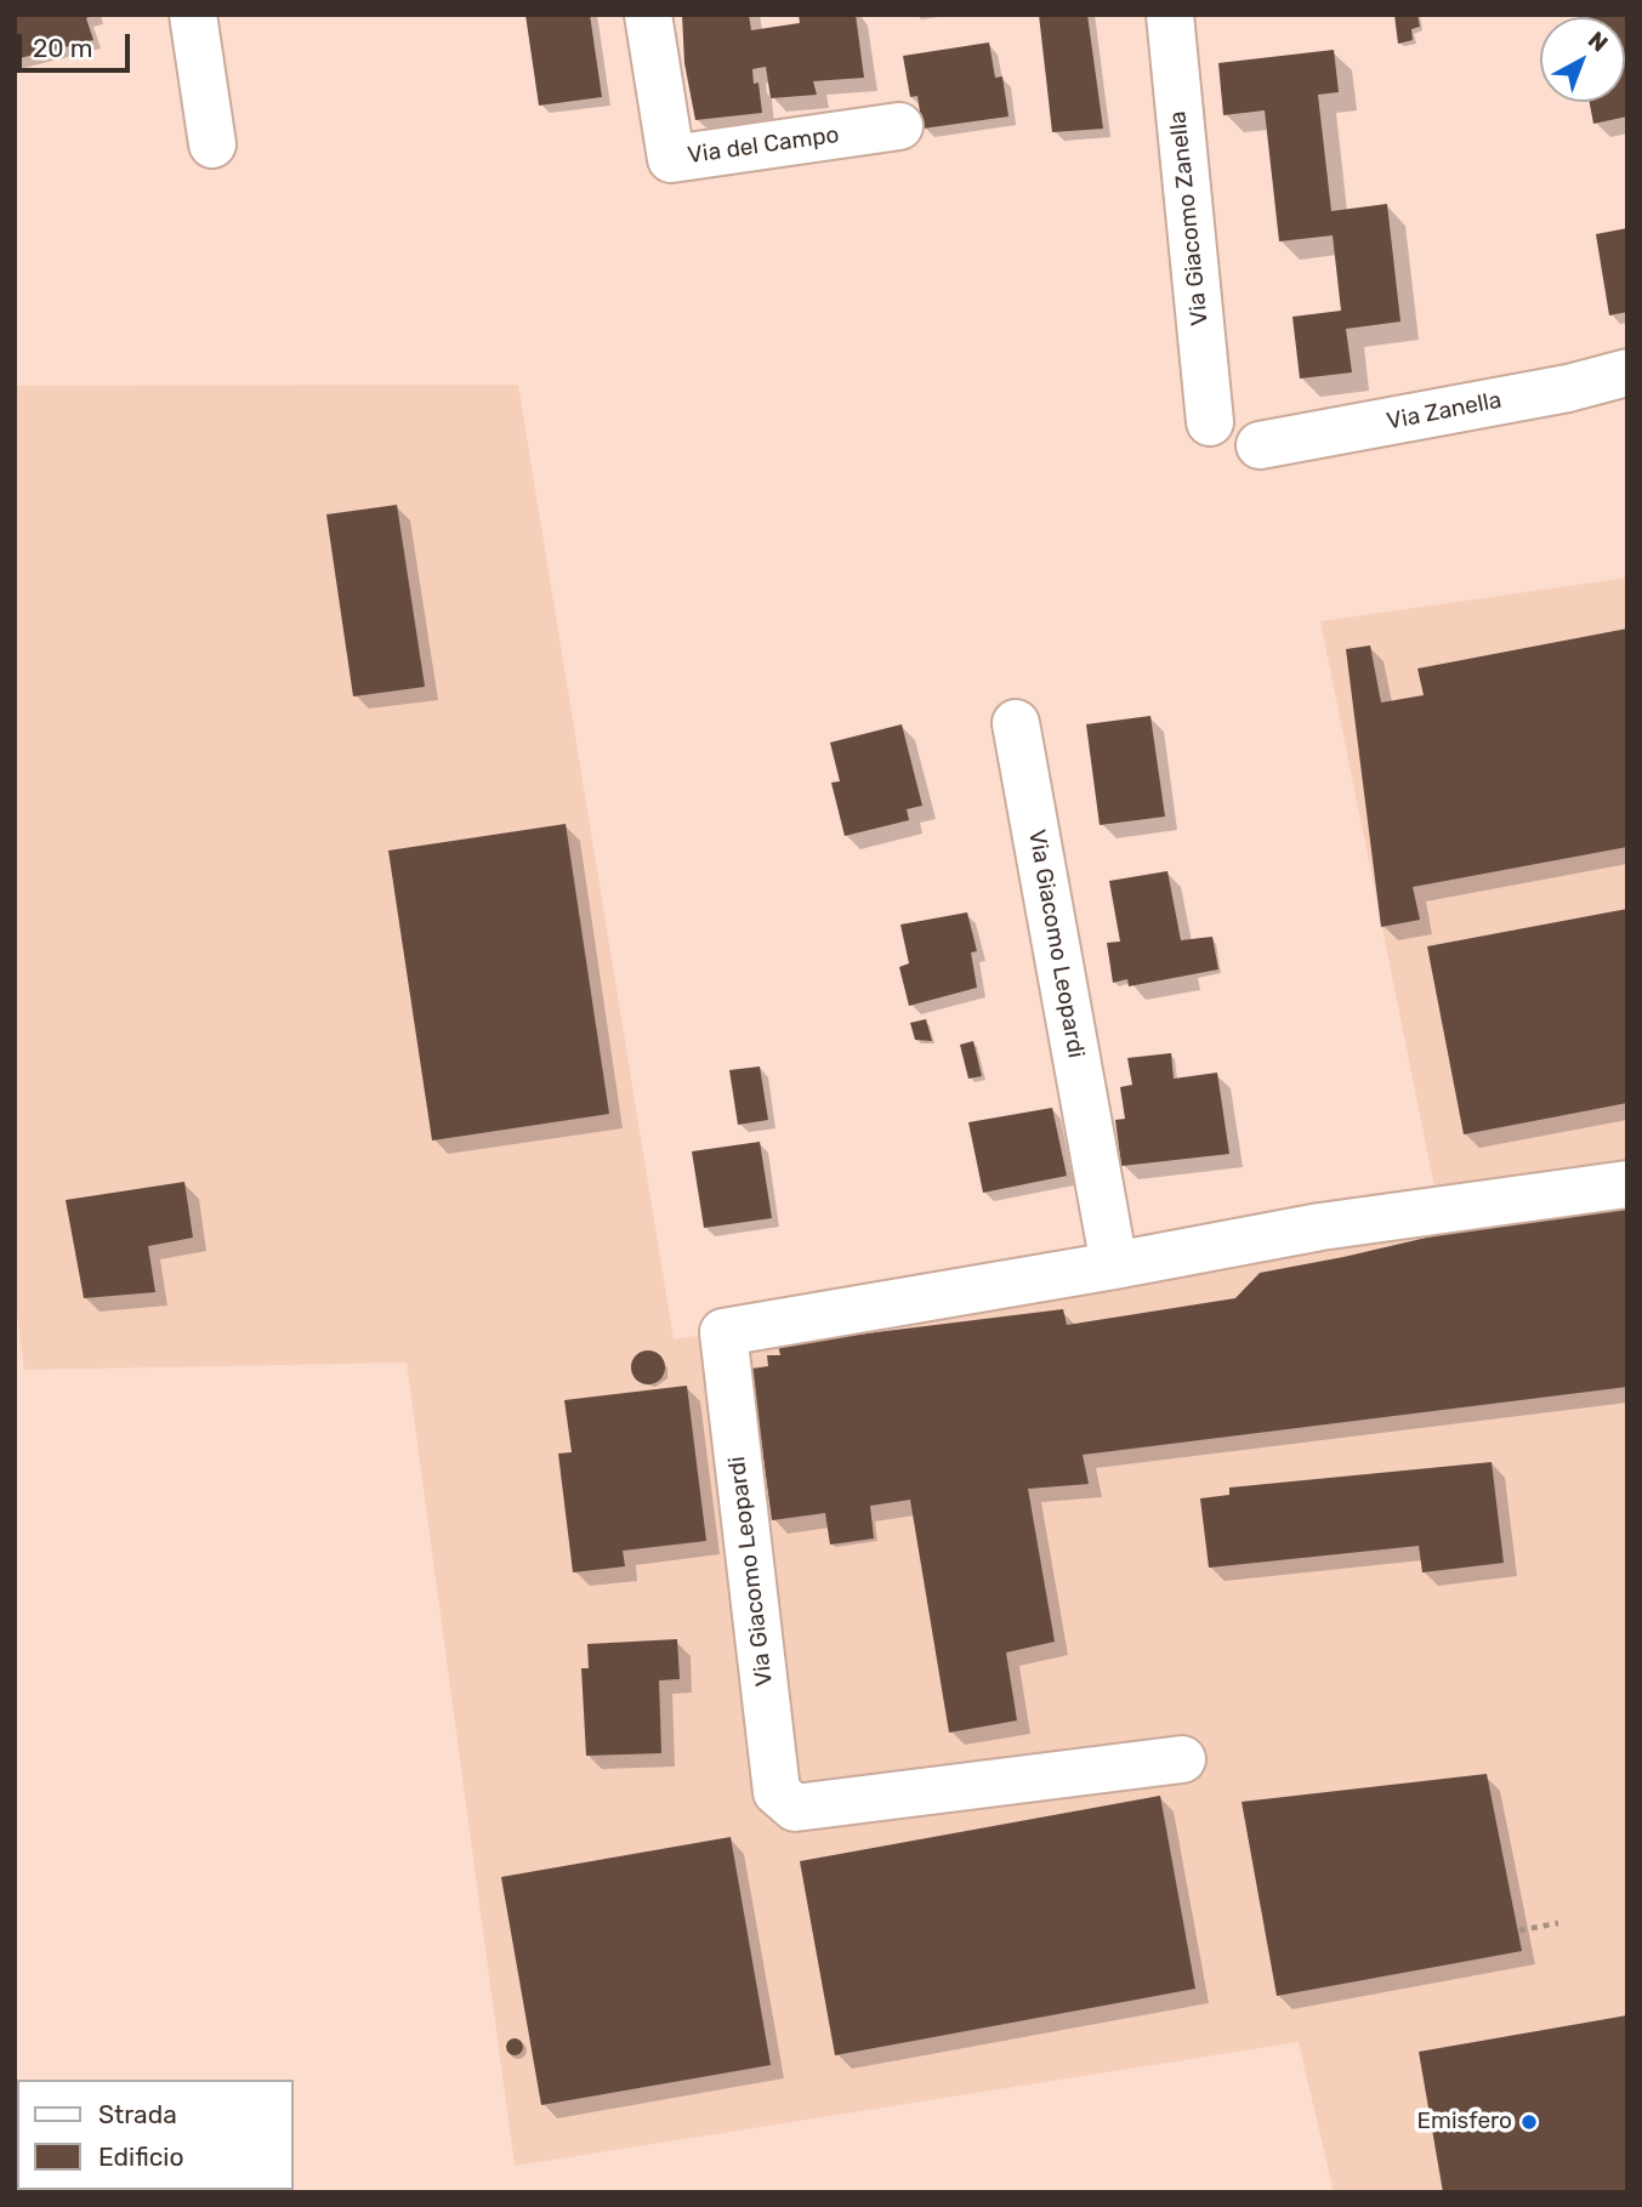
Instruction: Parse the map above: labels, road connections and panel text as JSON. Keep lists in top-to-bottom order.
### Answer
{
  "streets": {
    "street": [
      "Via del Campo",
      "Via Giacomo Zanella",
      "Via Zanella",
      "Via Giacomo Leopardi"
    ]
  },
  "places": ["Emisfero"],
  "legend": ["Strada", "Edificio"],
  "scale_bar": "20 m",
  "north": "top right"
}
